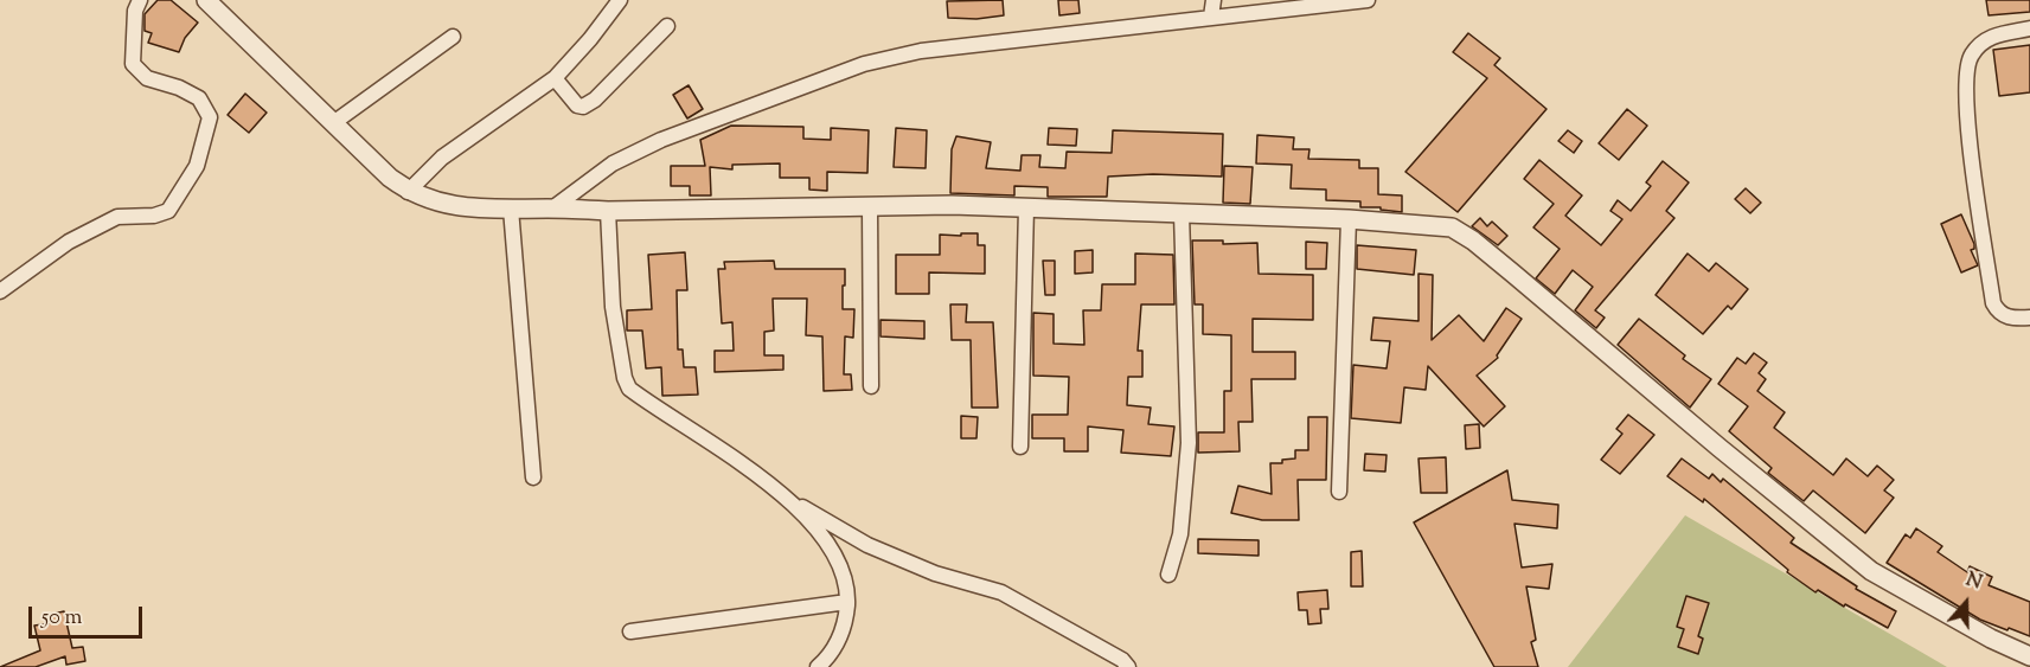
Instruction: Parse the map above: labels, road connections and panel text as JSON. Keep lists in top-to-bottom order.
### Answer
{
  "scale_bar": "50 m",
  "north": "top"
}
